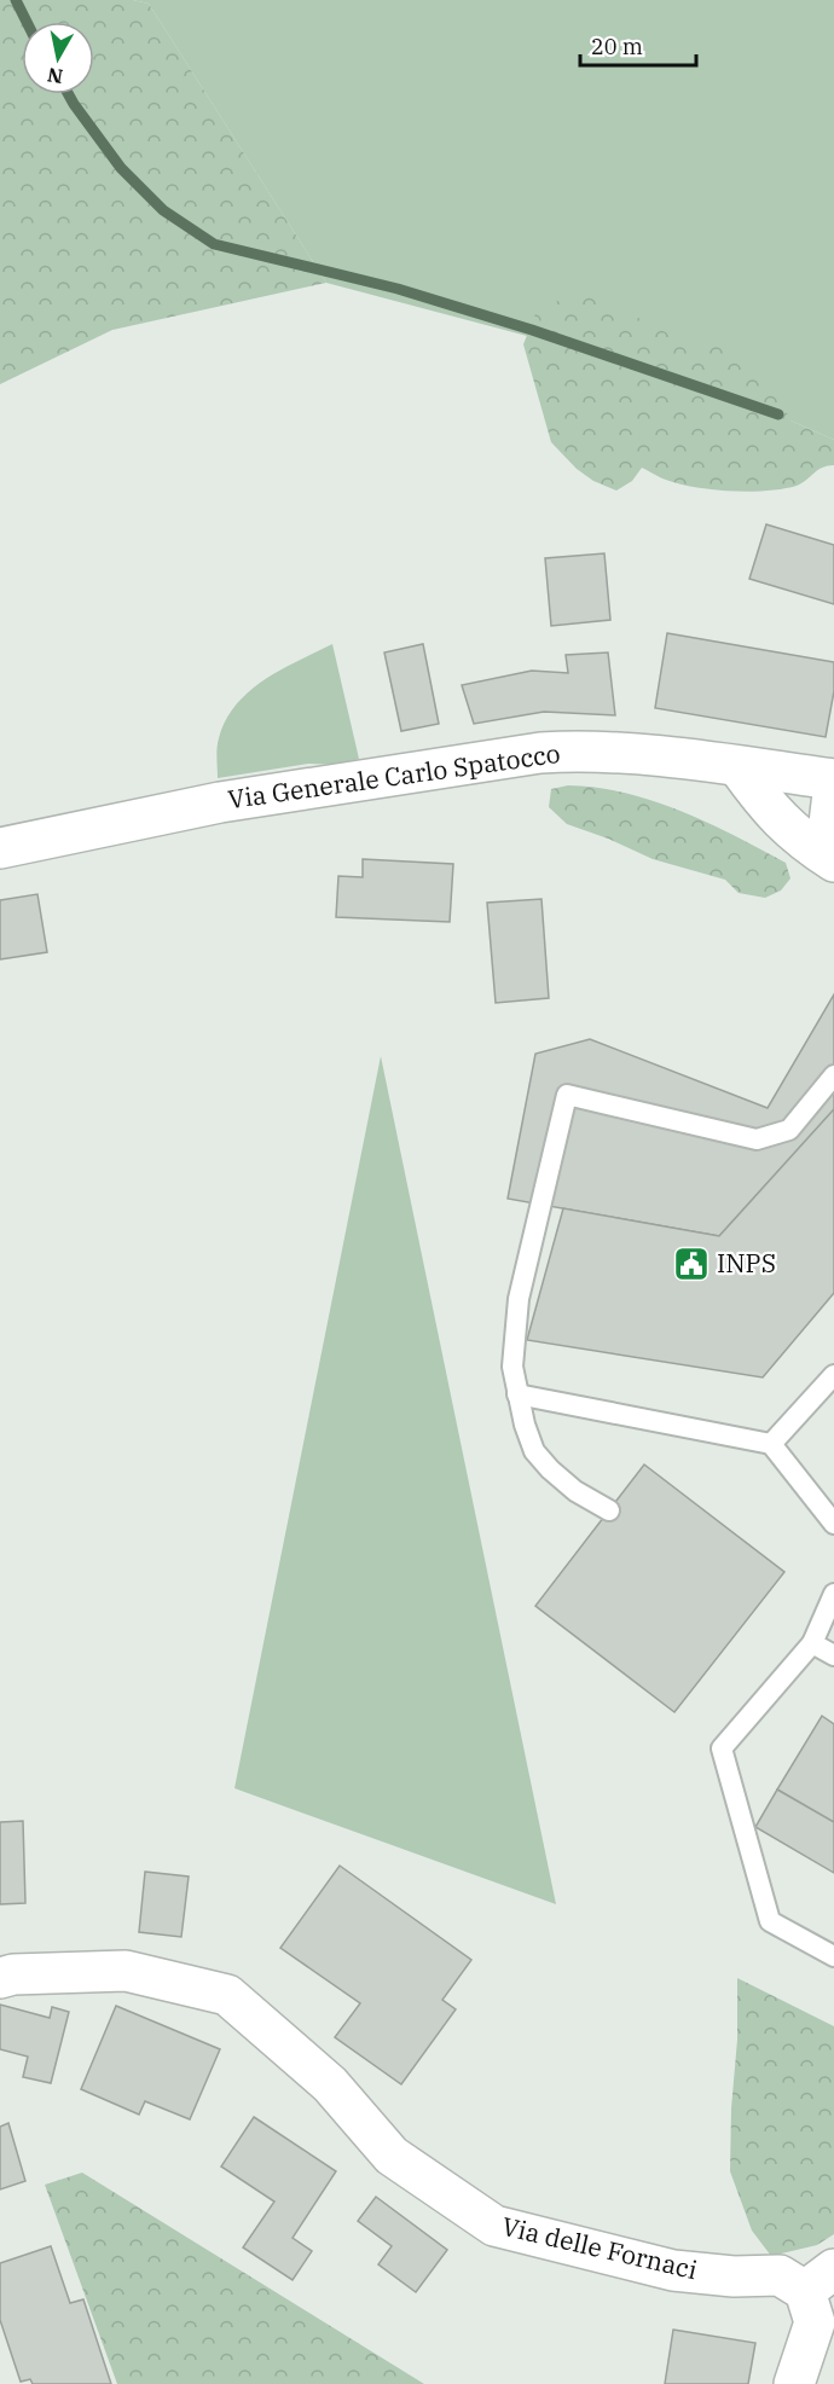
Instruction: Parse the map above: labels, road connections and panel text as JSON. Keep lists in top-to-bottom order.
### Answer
{
  "streets": {
    "street": ["Via Generale Carlo Spatocco", "Via delle Fornaci"]
  },
  "places": {
    "public building": ["INPS"]
  },
  "scale_bar": "20 m",
  "north": "bottom"
}
